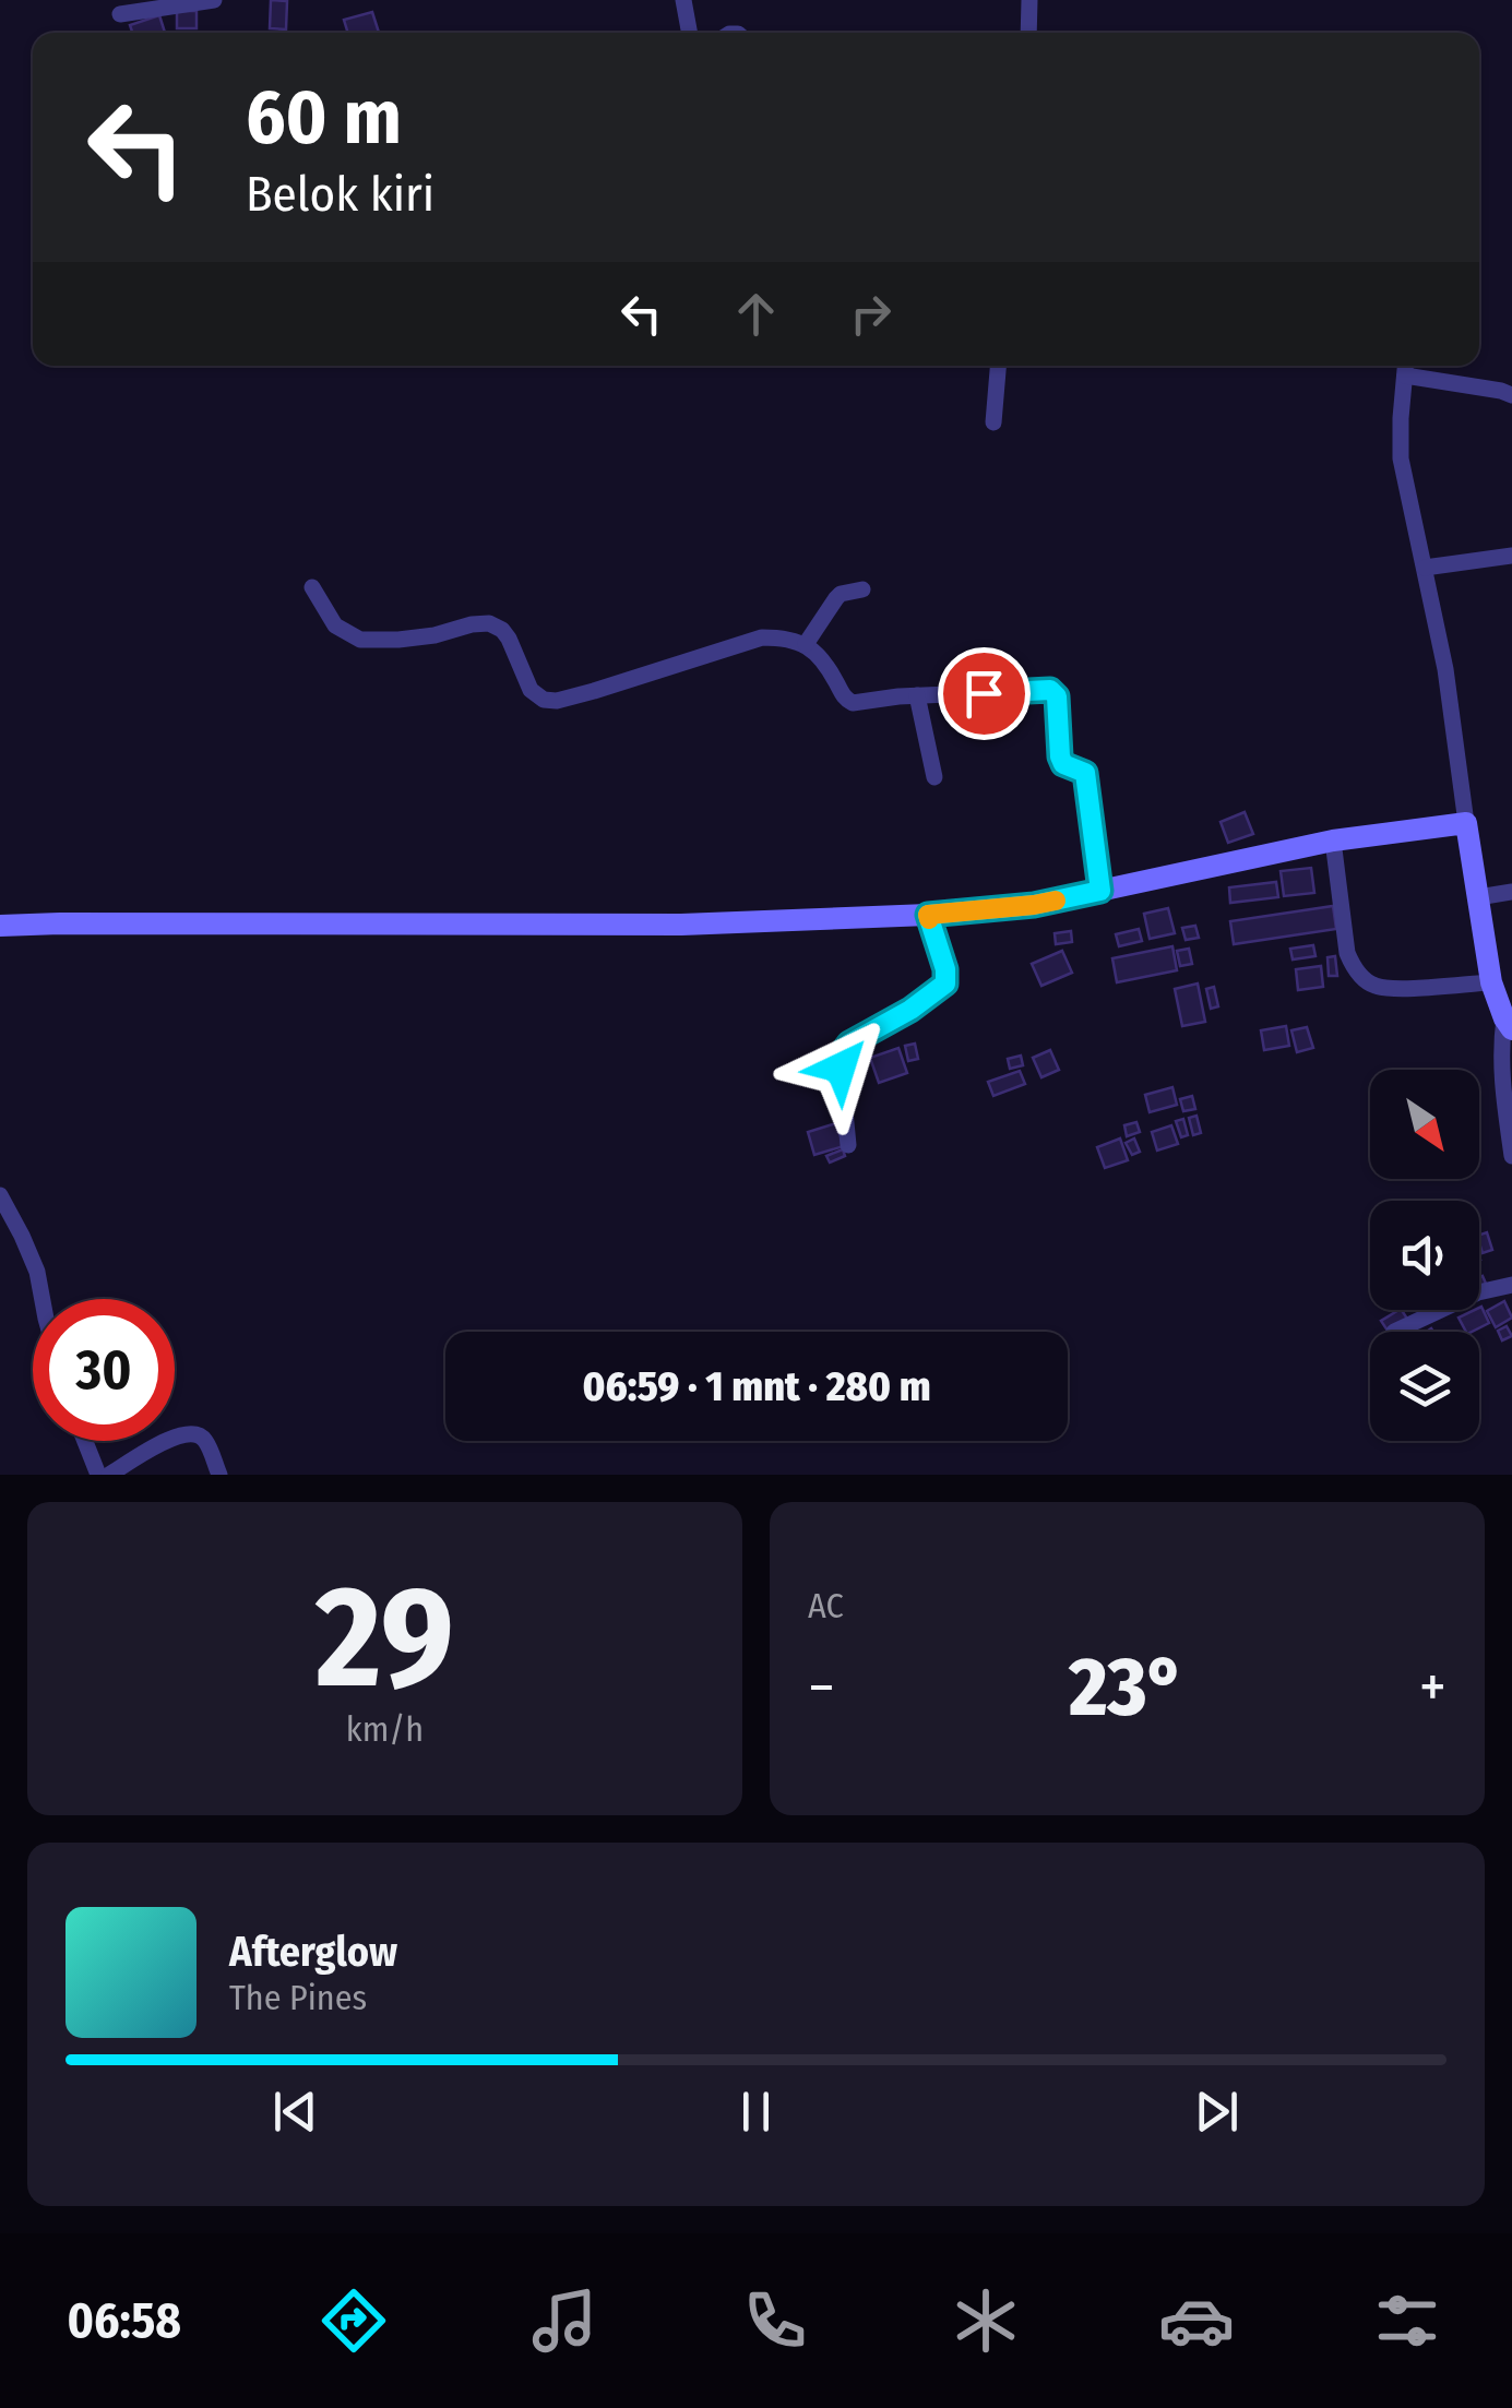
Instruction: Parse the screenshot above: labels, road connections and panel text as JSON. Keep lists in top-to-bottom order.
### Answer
{
  "north": "bottom right",
  "page": {
    "turn": ["60 m", "Belok kiri"],
    "limit": "30",
    "trip": "06:59 · 1 mnt · 280 m",
    "tile": [
      ["29", "km/h"],
      "AC"
    ],
    "heat": ["−", "23°", "+"],
    "song": ["Afterglow", "The Pines"],
    "tabs": "06:58"
  }
}
